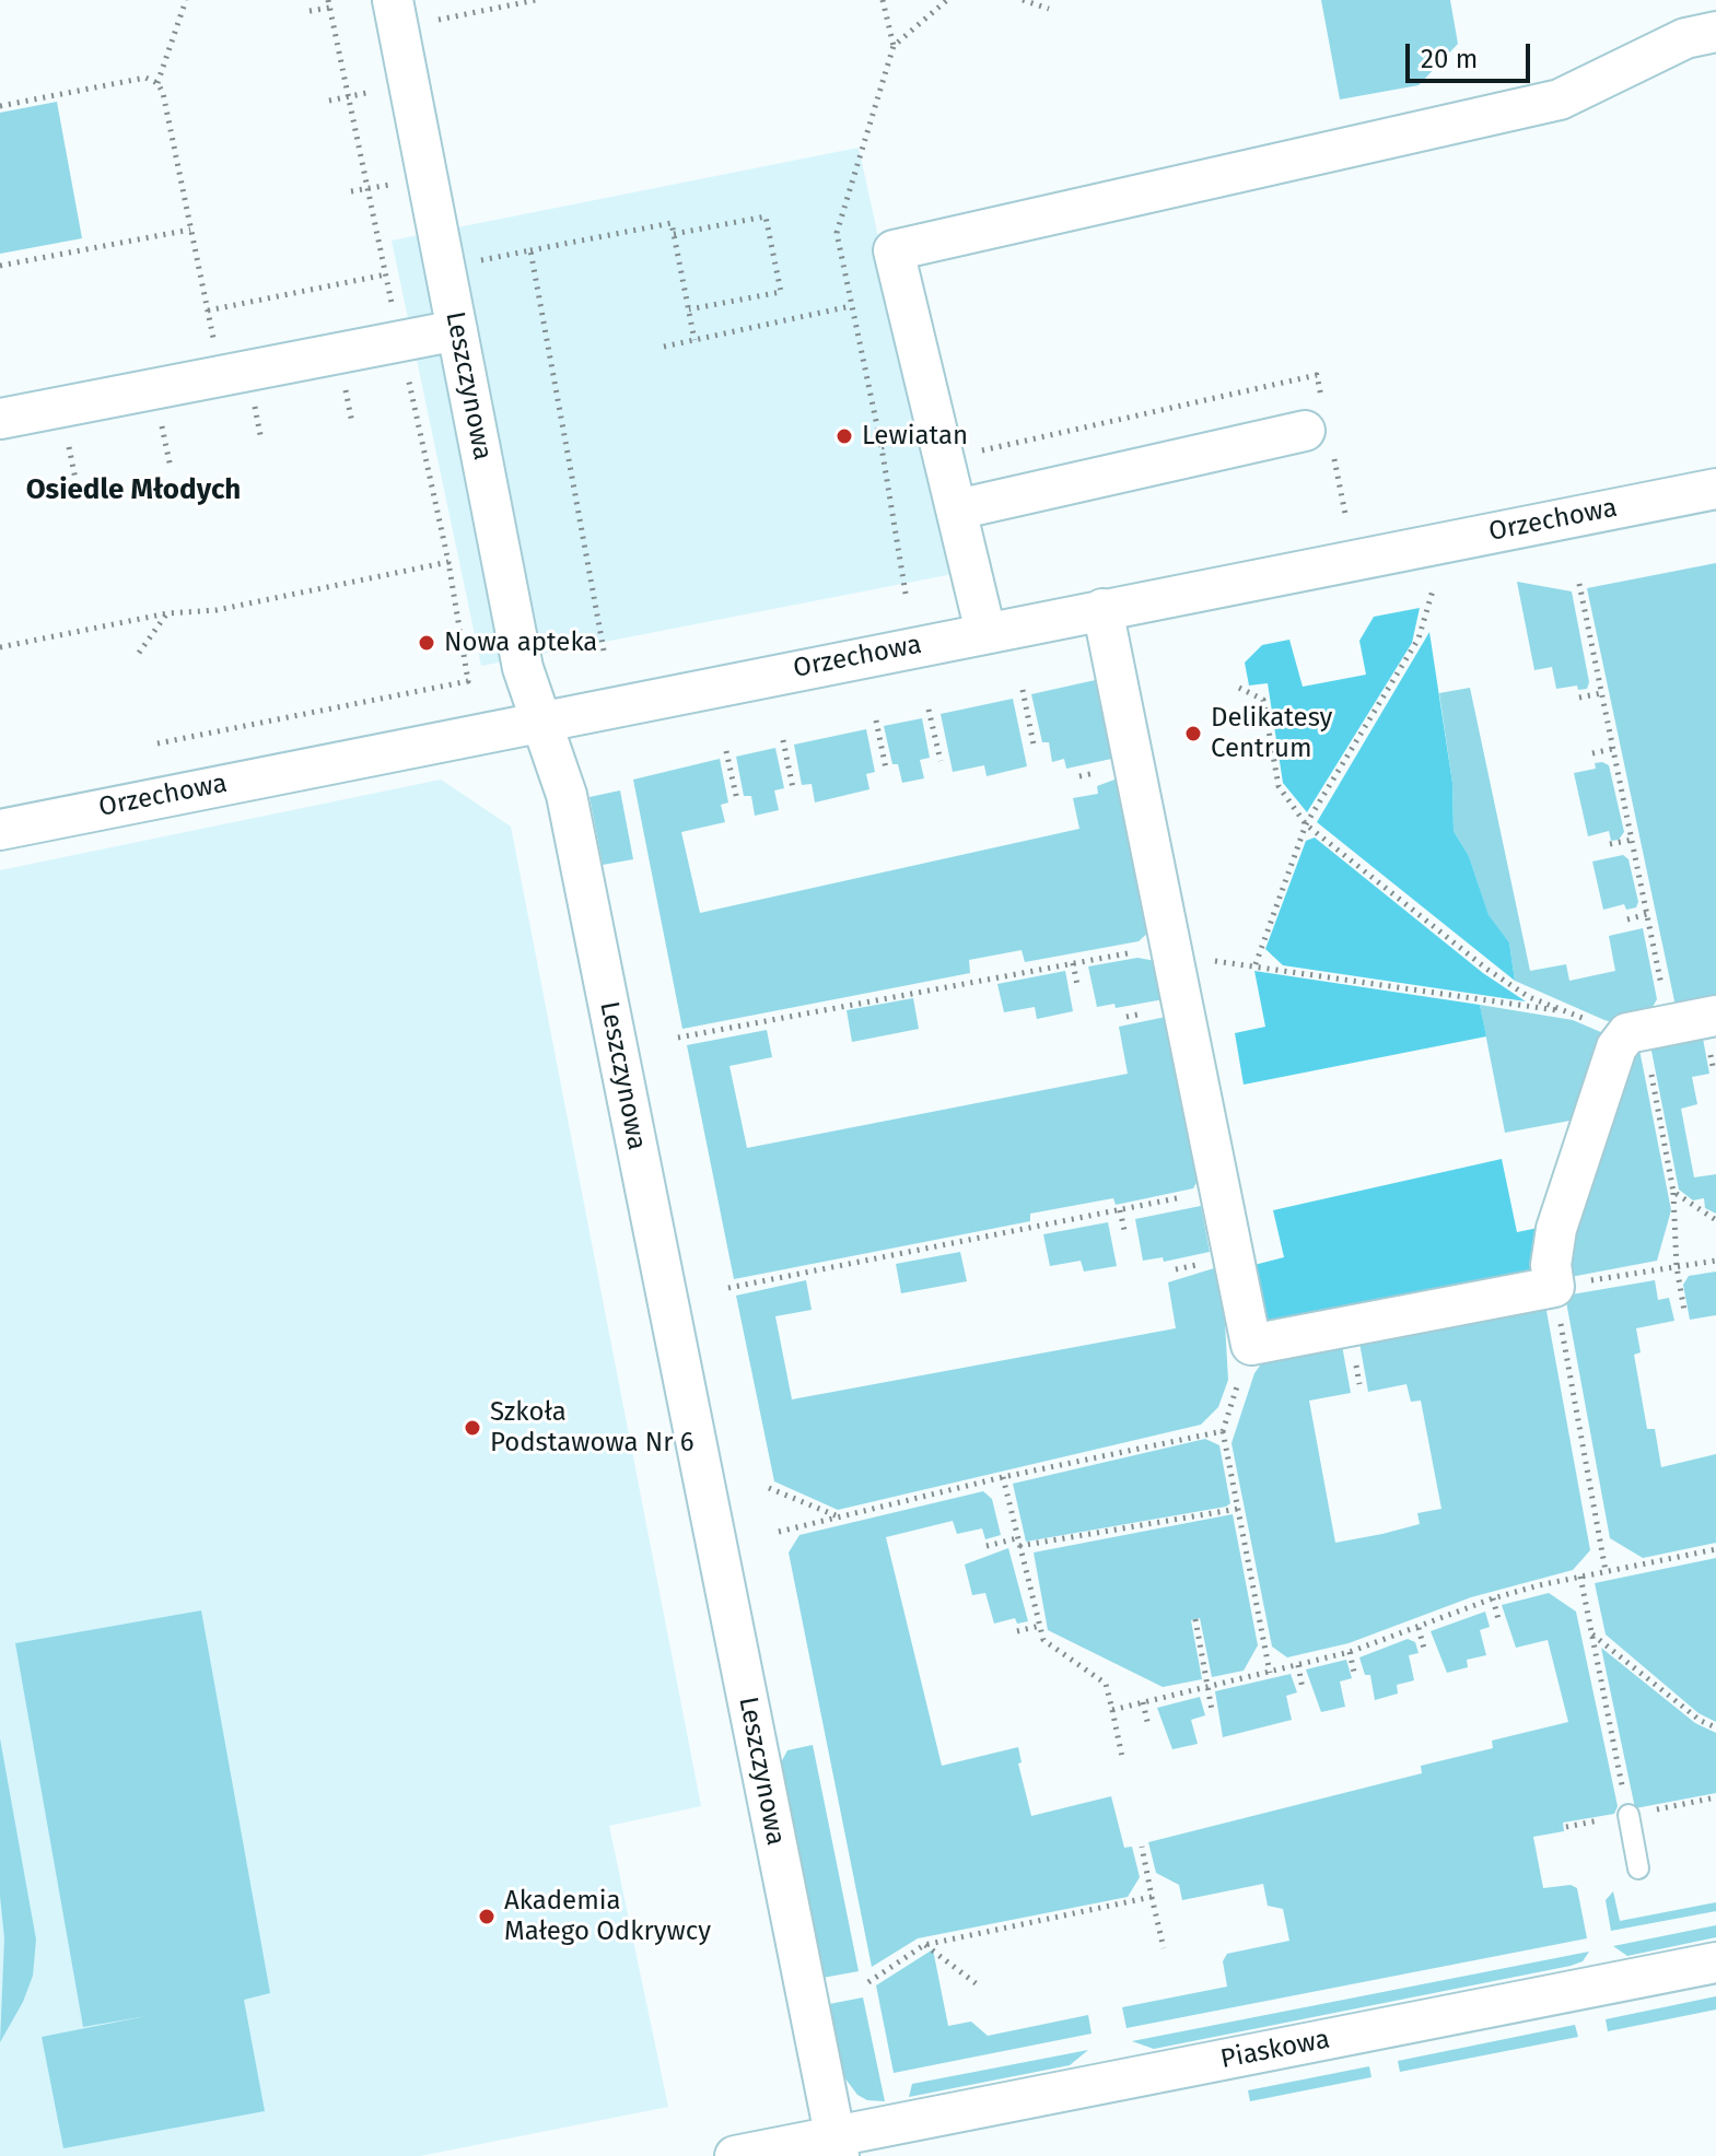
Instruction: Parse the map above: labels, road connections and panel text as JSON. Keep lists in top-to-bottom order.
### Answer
{
  "streets": {
    "street": ["Leszczynowa", "Orzechowa", "Piaskowa"]
  },
  "crossings": [
    ["Leszczynowa", "Orzechowa"],
    ["Leszczynowa", "Piaskowa"]
  ],
  "districts": ["Osiedle Młodych"],
  "places": [
    "Lewiatan",
    "Nowa apteka",
    "Delikatesy Centrum",
    "Szkoła Podstawowa Nr 6",
    "Akademia Małego Odkrywcy"
  ],
  "scale_bar": "20 m"
}
